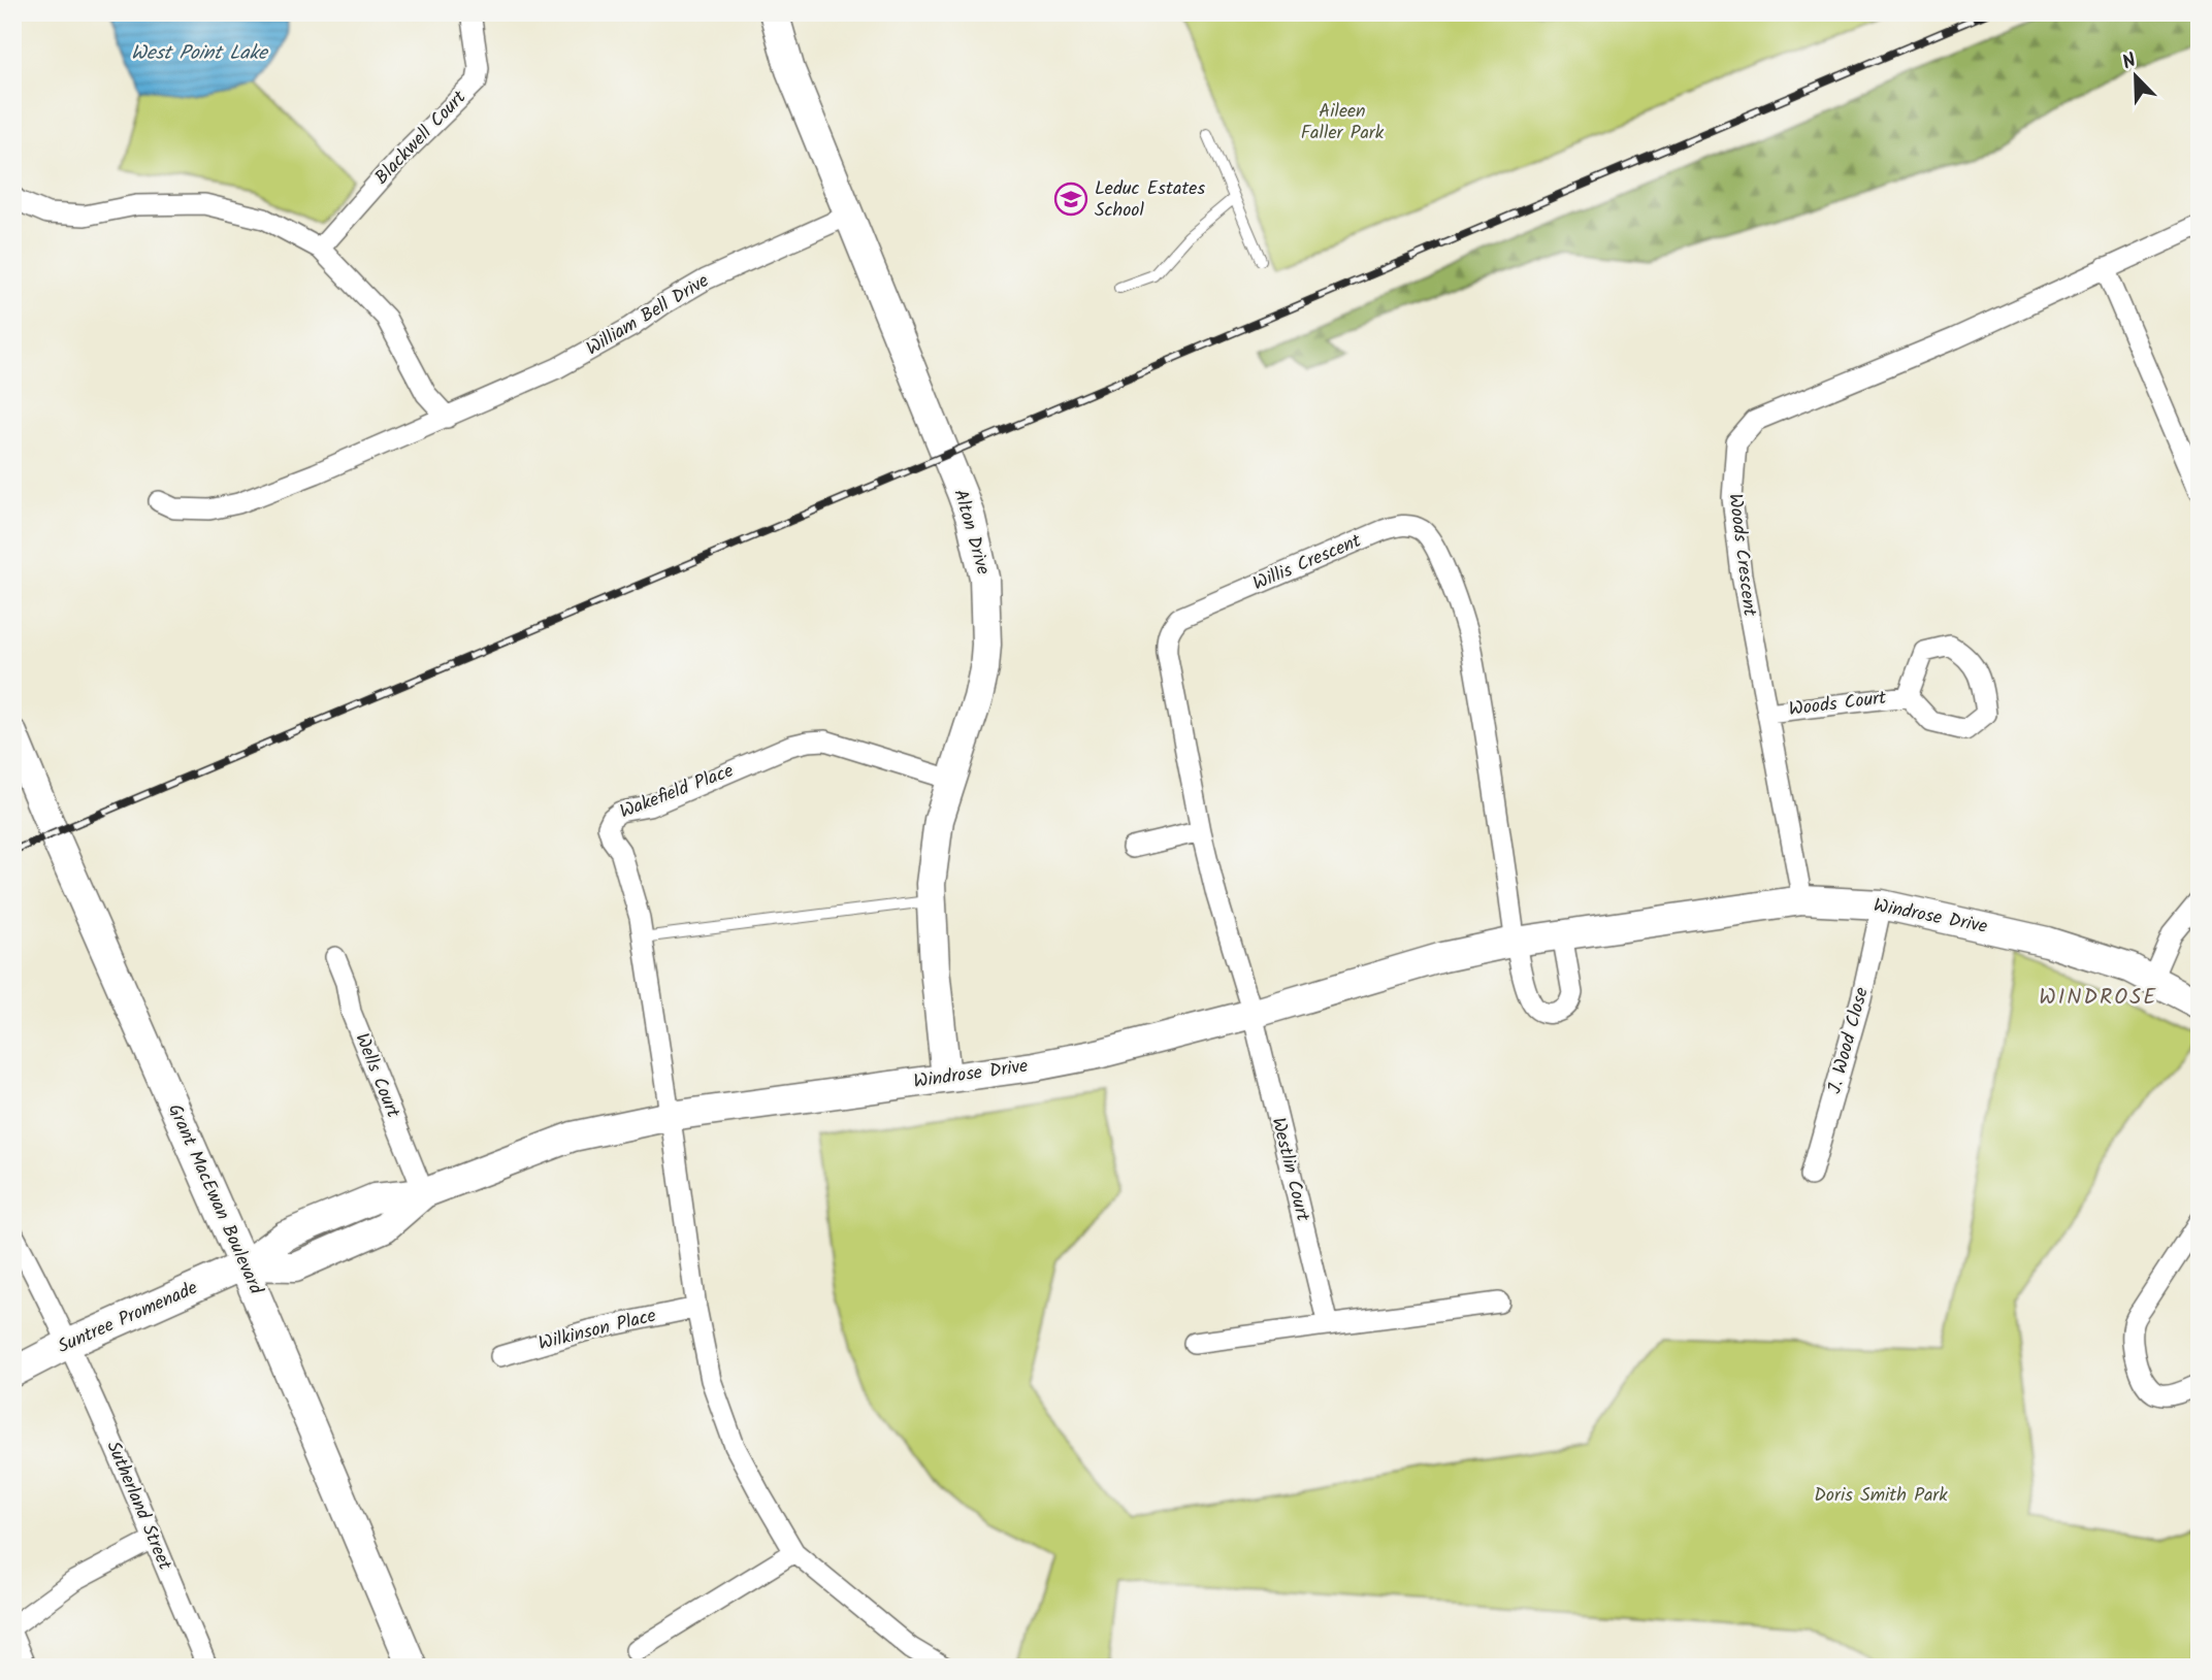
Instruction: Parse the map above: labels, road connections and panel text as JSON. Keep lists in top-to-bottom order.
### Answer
{
  "streets": {
    "street": [
      "Blackwell Court",
      "William Bell Drive",
      "Alton Drive",
      "Woods Crescent",
      "Willis Crescent",
      "Woods Court",
      "Wakefield Place",
      "Windrose Drive",
      "J. Wood Close",
      "Wells Court",
      "Westlin Court",
      "Grant MacEwan Boulevard",
      "Suntree Promenade",
      "Wilkinson Place",
      "Sutherland Street"
    ]
  },
  "crossings": [
    ["William Bell Drive", "Alton Drive"],
    ["Alton Drive", "Wakefield Place"],
    ["Alton Drive", "Windrose Drive"],
    ["Woods Crescent", "Woods Court"],
    ["Woods Crescent", "Windrose Drive"],
    ["Willis Crescent", "Windrose Drive"],
    ["Willis Crescent", "Westlin Court"],
    ["Wakefield Place", "Windrose Drive"],
    ["Windrose Drive", "J. Wood Close"],
    ["Windrose Drive", "Wells Court"],
    ["Windrose Drive", "Westlin Court"],
    ["Windrose Drive", "Grant MacEwan Boulevard"],
    ["Windrose Drive", "Suntree Promenade"],
    ["Grant MacEwan Boulevard", "Suntree Promenade"],
    ["Suntree Promenade", "Sutherland Street"]
  ],
  "districts": ["WINDROSE"],
  "water": ["West Point Lake"],
  "parks": ["Aileen Faller Park", "Doris Smith Park"],
  "places": {
    "school or university": ["Leduc Estates School"]
  },
  "north": "top left"
}
